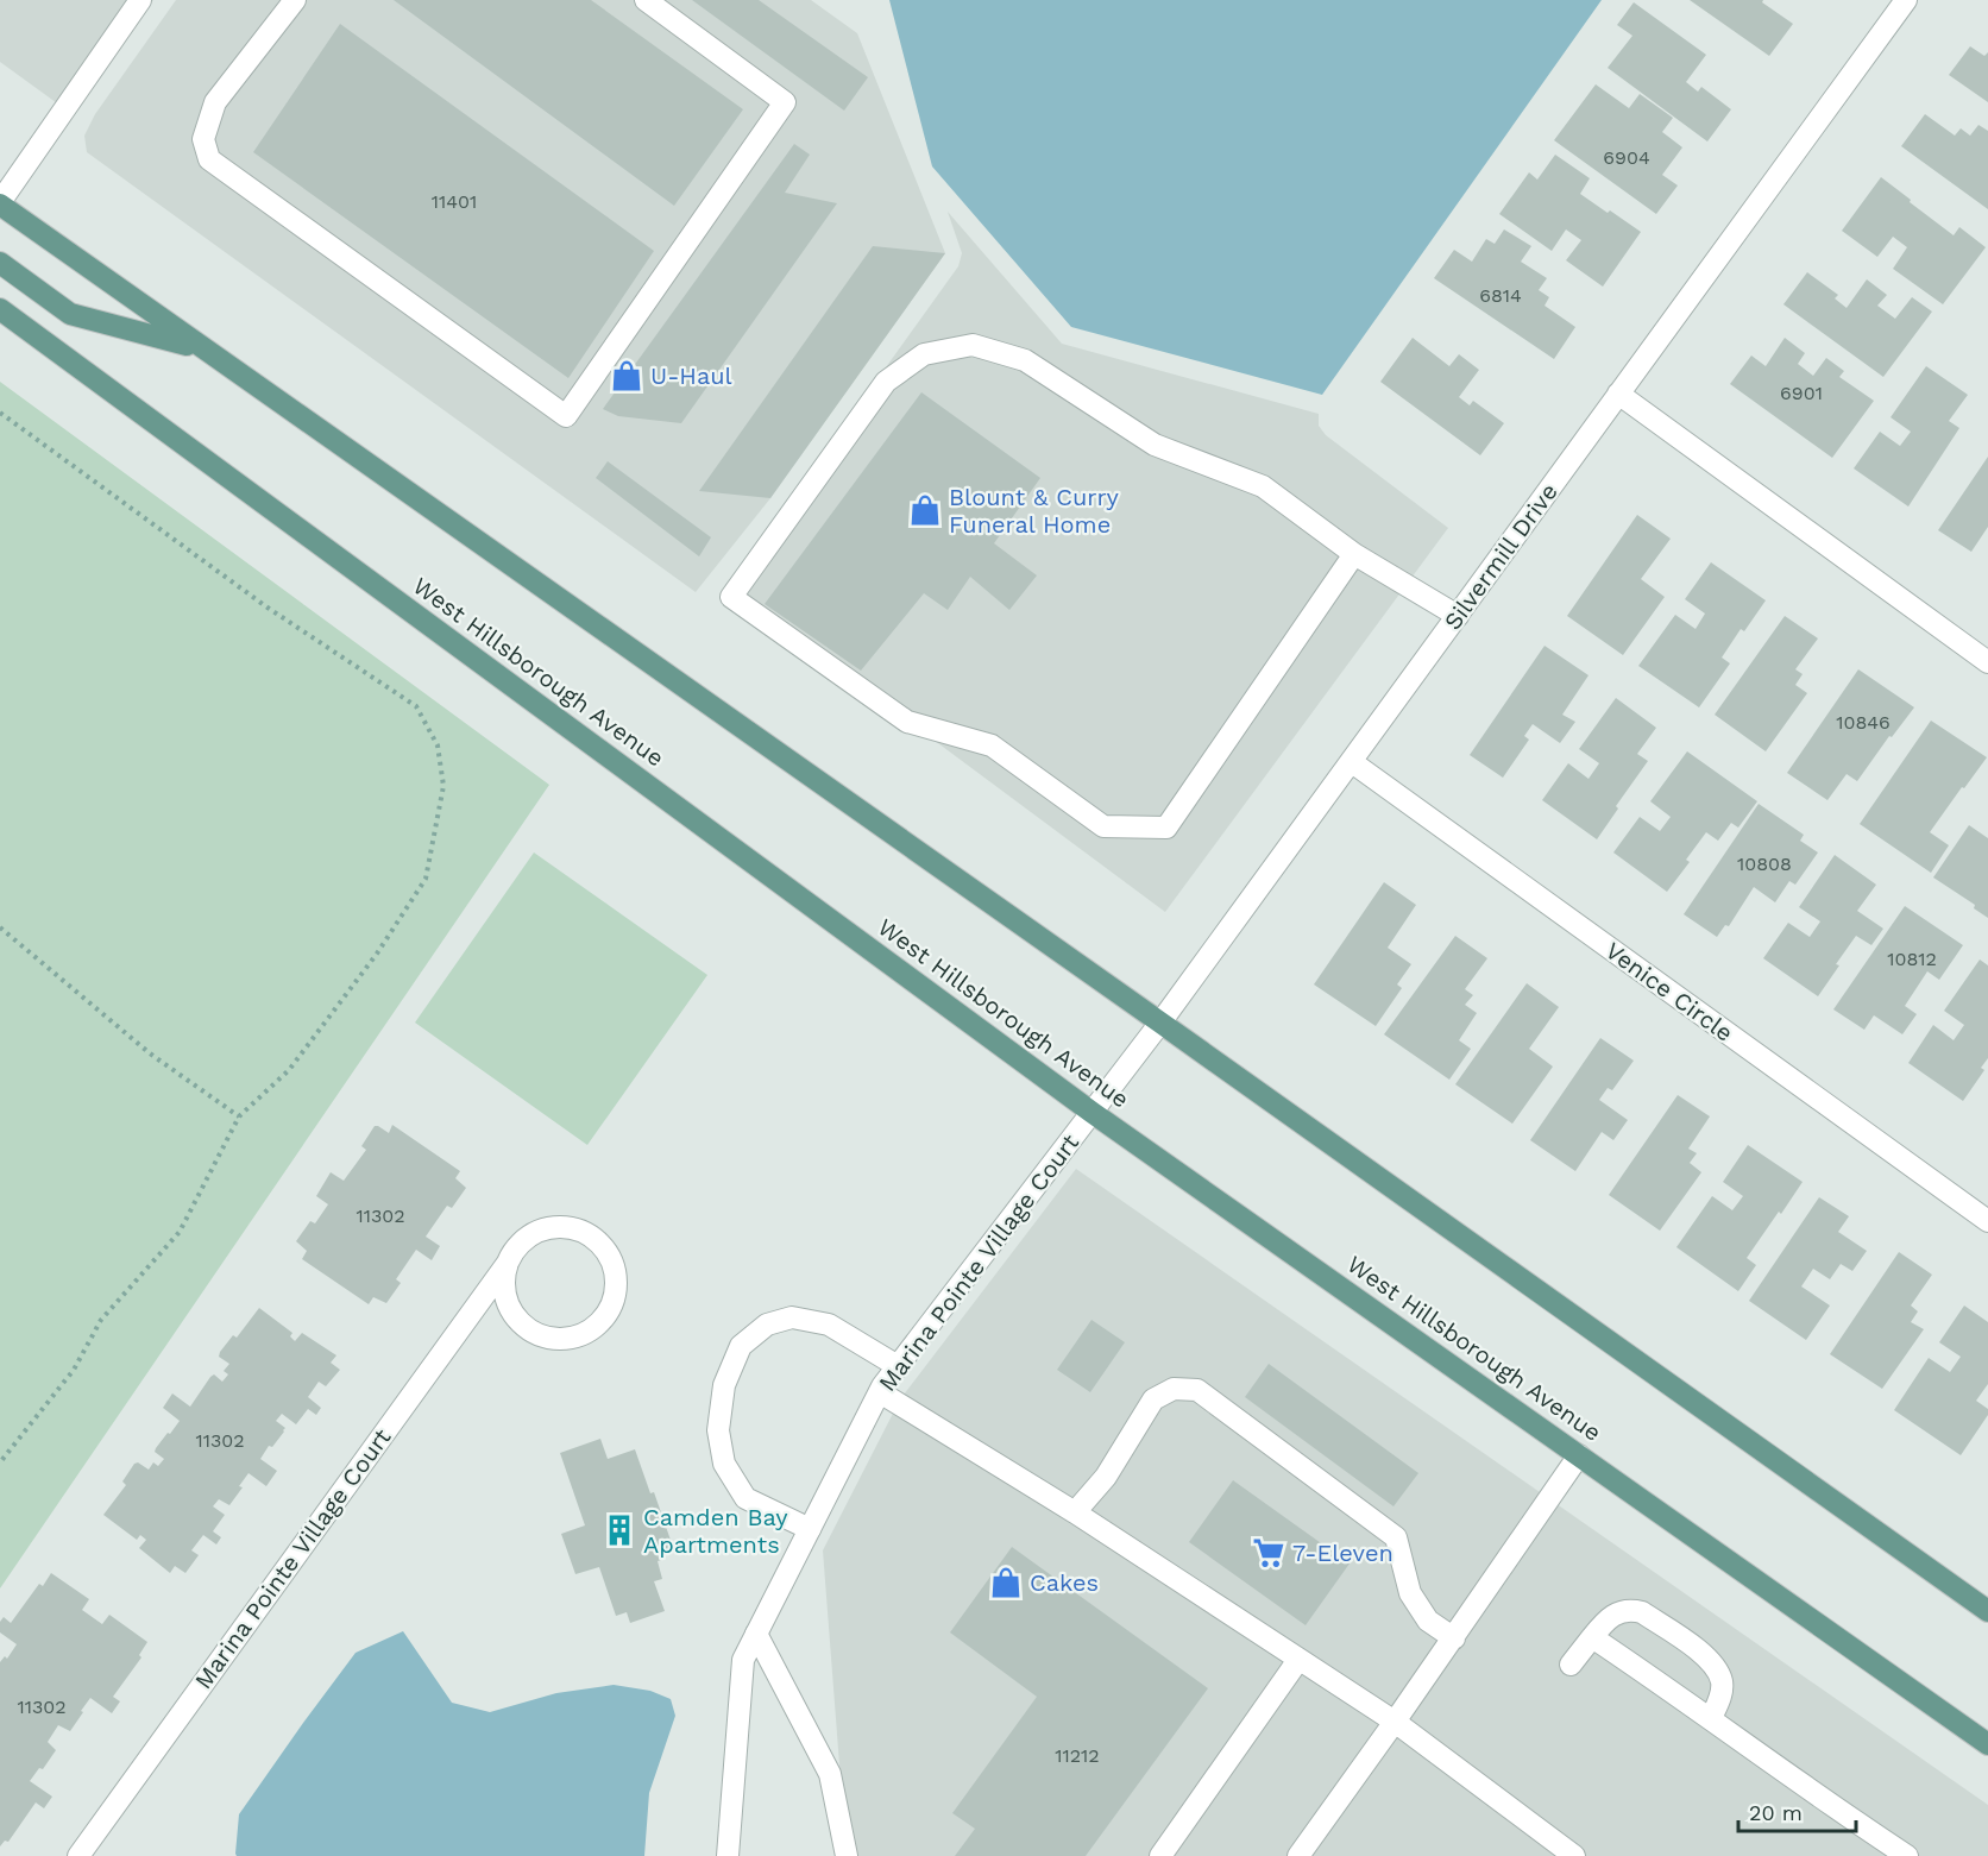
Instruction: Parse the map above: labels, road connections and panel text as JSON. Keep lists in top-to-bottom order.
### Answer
{
  "streets": {
    "main road": ["West Hillsborough Avenue"],
    "street": ["Silvermill Drive", "Venice Circle", "Marina Pointe Village Court"]
  },
  "crossings": [
    ["Silvermill Drive", "West Hillsborough Avenue"],
    ["Silvermill Drive", "Venice Circle"],
    ["Silvermill Drive", "Marina Pointe Village Court"],
    ["West Hillsborough Avenue", "Marina Pointe Village Court"]
  ],
  "places": {
    "shop": ["U-Haul", "Blount & Curry Funeral Home", "Cakes"],
    "building": ["Camden Bay Apartments"],
    "supermarket": ["7-Eleven"]
  },
  "house_numbers": [
    "6904",
    "11401",
    "6814",
    "6901",
    "10846",
    "10808",
    "10812",
    "11302",
    "11302",
    "11302",
    "11212"
  ],
  "scale_bar": "20 m"
}
